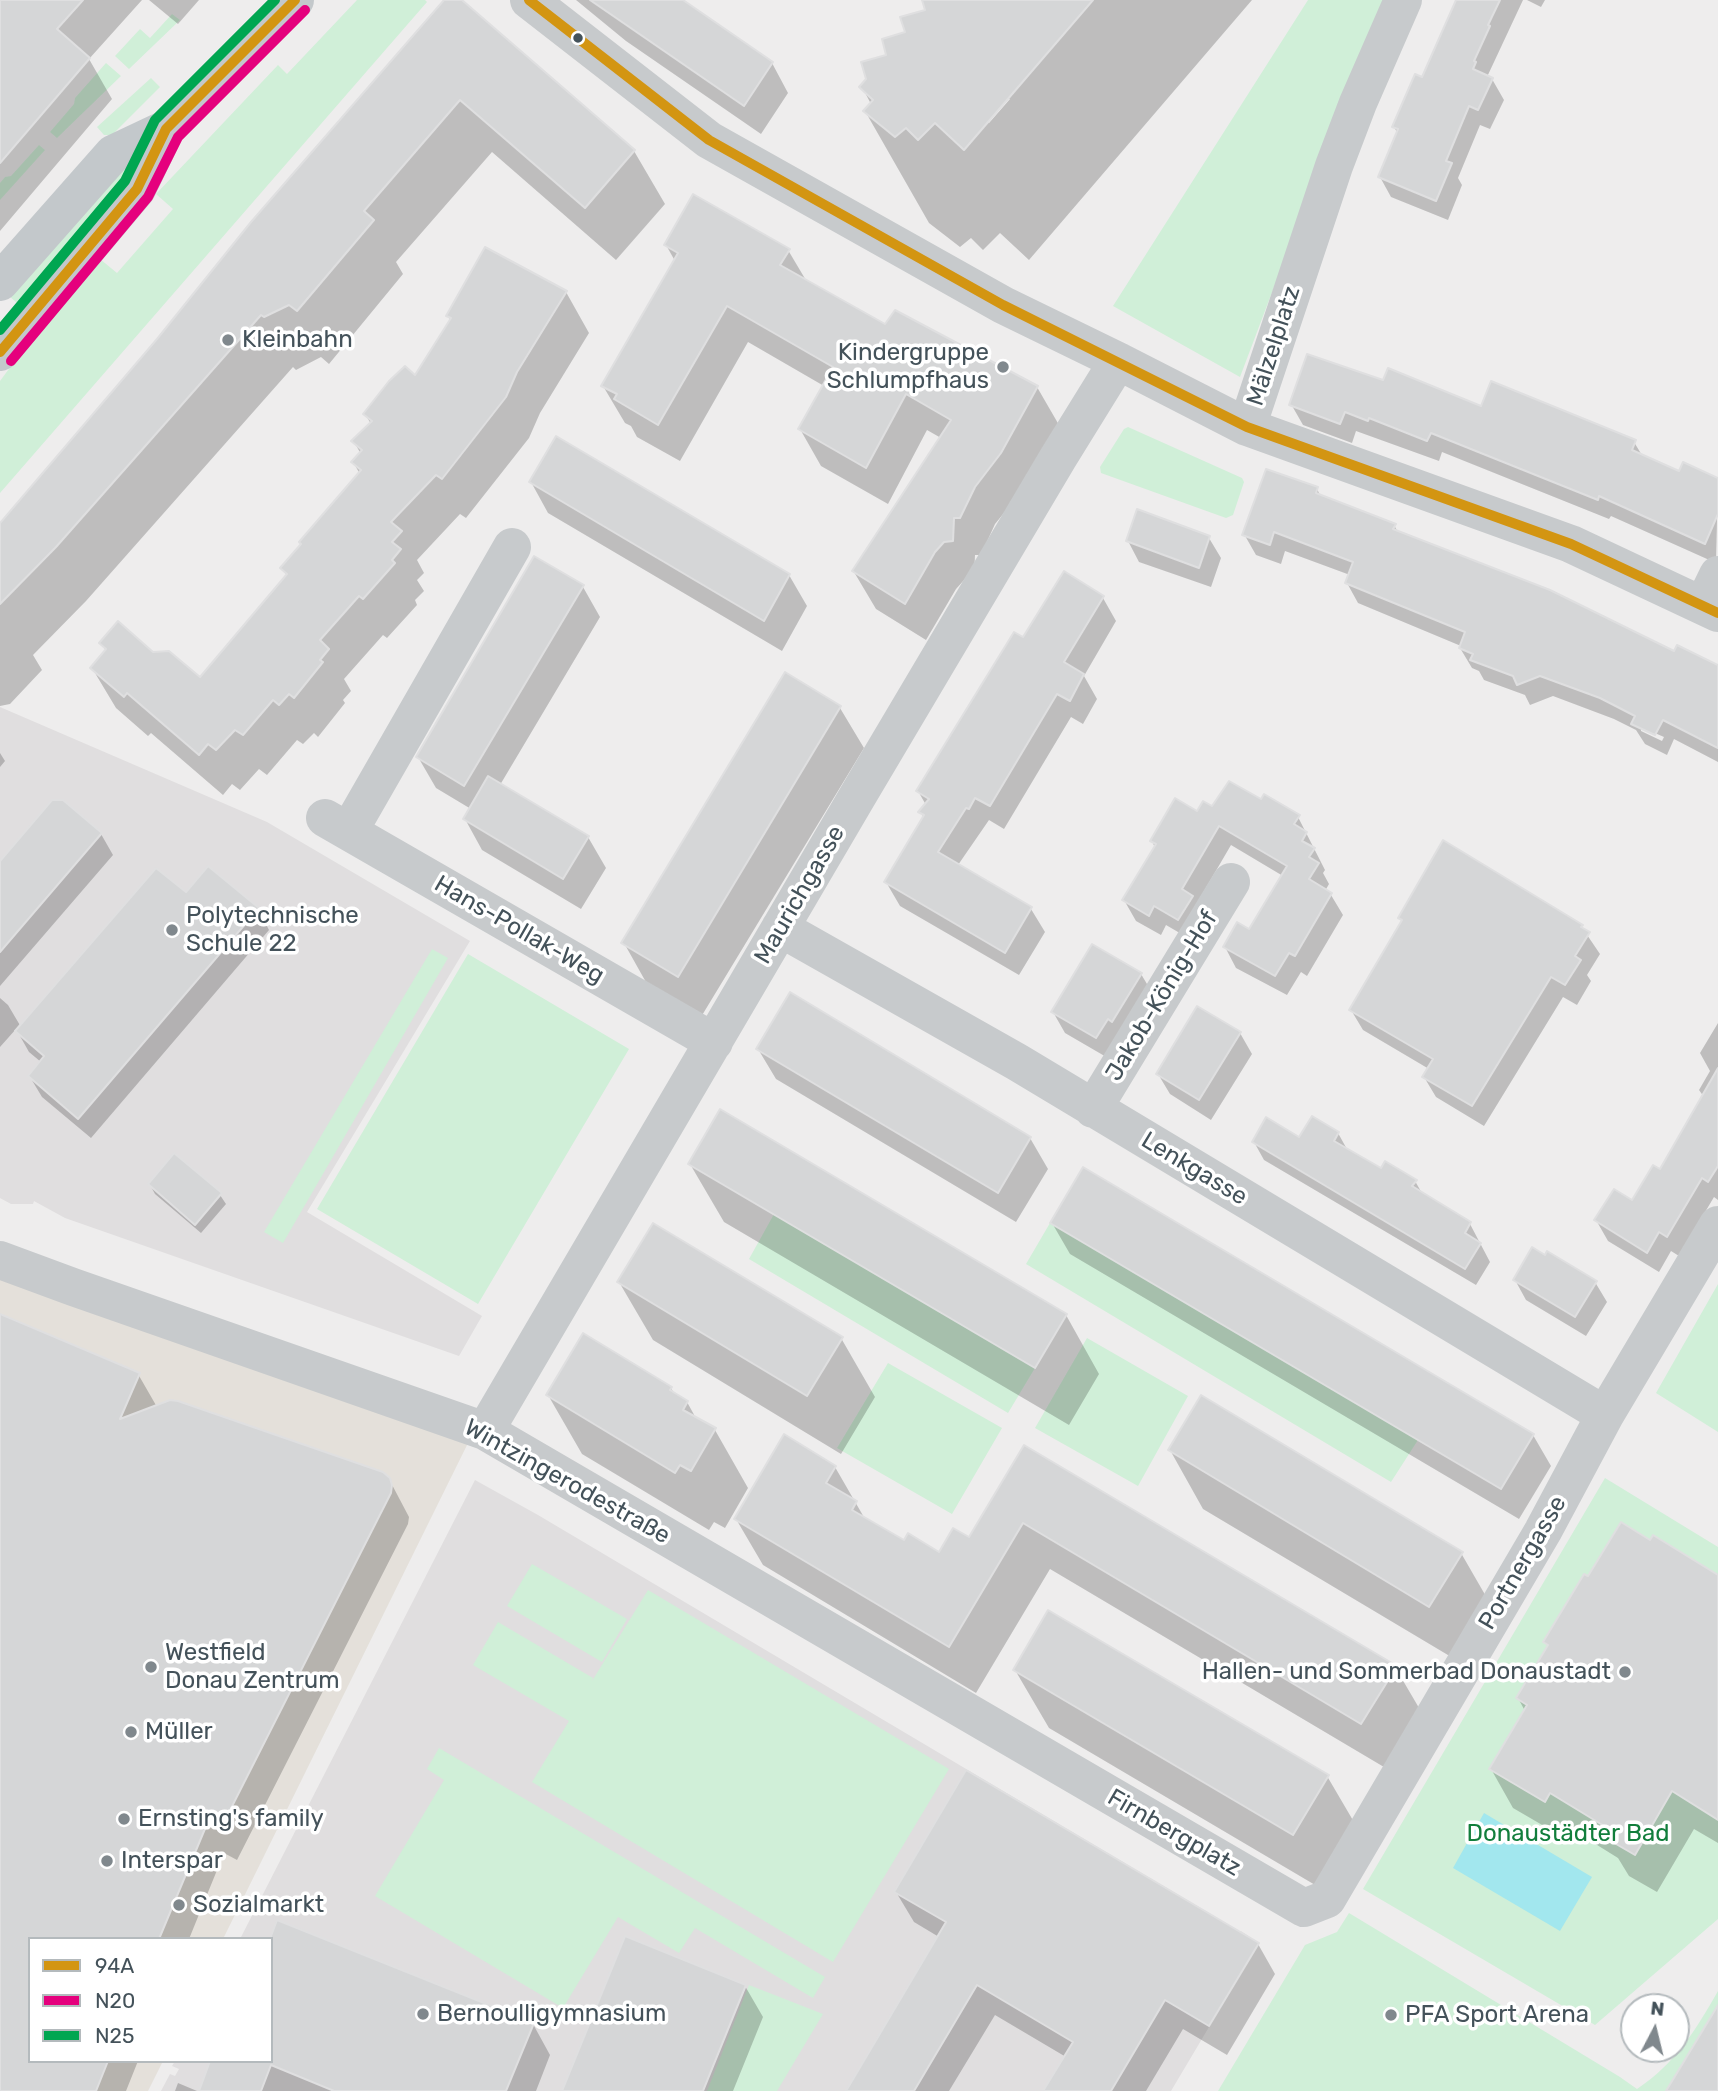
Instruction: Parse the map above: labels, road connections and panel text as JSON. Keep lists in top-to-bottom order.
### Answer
{
  "streets": {
    "street": [
      "Mälzelplatz",
      "Maurichgasse",
      "Hans-Pollak-Weg",
      "Jakob-König-Hof",
      "Lenkgasse",
      "Wintzingerodestraße",
      "Portnergasse",
      "Firnbergplatz"
    ]
  },
  "crossings": [
    ["Mälzelplatz", "Maurichgasse"],
    ["Maurichgasse", "Hans-Pollak-Weg"],
    ["Maurichgasse", "Lenkgasse"],
    ["Maurichgasse", "Wintzingerodestraße"],
    ["Jakob-König-Hof", "Lenkgasse"],
    ["Lenkgasse", "Portnergasse"],
    ["Wintzingerodestraße", "Firnbergplatz"],
    ["Portnergasse", "Firnbergplatz"]
  ],
  "parks": ["Donaustädter Bad"],
  "places": [
    "Kleinbahn",
    "Kindergruppe Schlumpfhaus",
    "Polytechnische Schule 22",
    "Westfield Donau Zentrum",
    "Hallen- und Sommerbad Donaustadt",
    "Müller",
    "Ernsting's family",
    "Interspar",
    "Sozialmarkt",
    "Bernoulligymnasium",
    "PFA Sport Arena"
  ],
  "lines": ["transit line 94A", "transit line N25", "transit line N20"],
  "legend": ["94A", "N20", "N25"],
  "north": "top"
}
